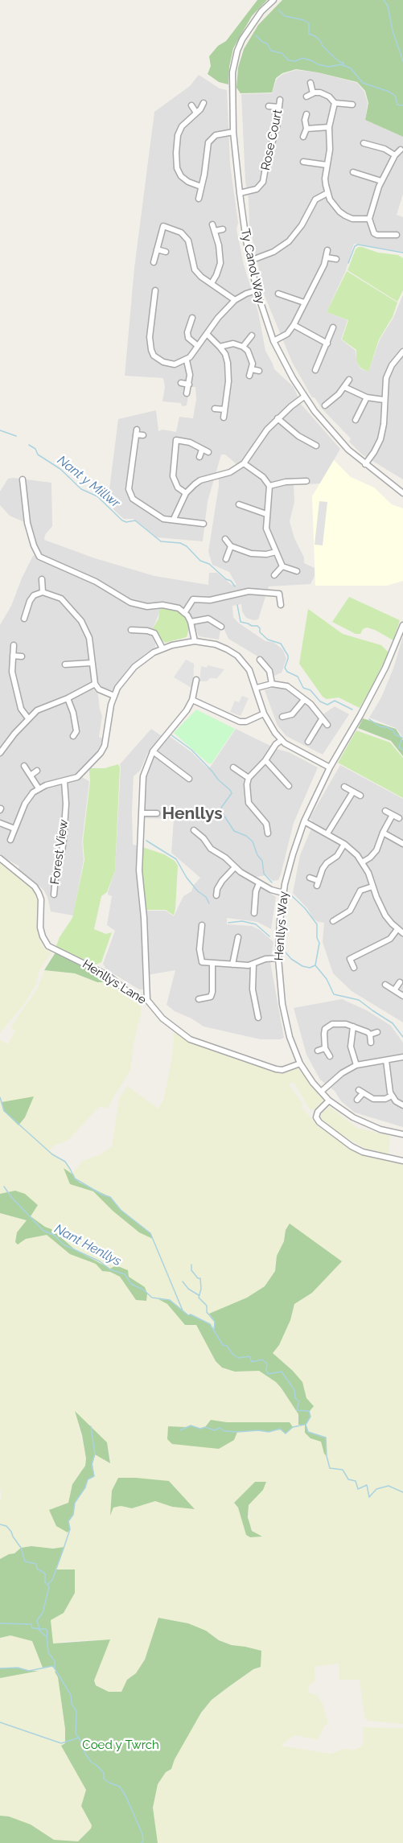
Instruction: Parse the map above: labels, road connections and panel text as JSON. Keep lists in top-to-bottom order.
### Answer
{
  "streets": {
    "street": [
      "Rose Court",
      "Ty Canol Way",
      "Forest View",
      "Henllys Way",
      "Henllys Lane"
    ]
  },
  "crossings": [
    ["Rose Court", "Ty Canol Way"],
    ["Henllys Way", "Henllys Lane"]
  ],
  "districts": ["Henllys"],
  "water": ["Nant y Millwr", "Nant Henllys"],
  "parks": ["Coed y Twrch"]
}
